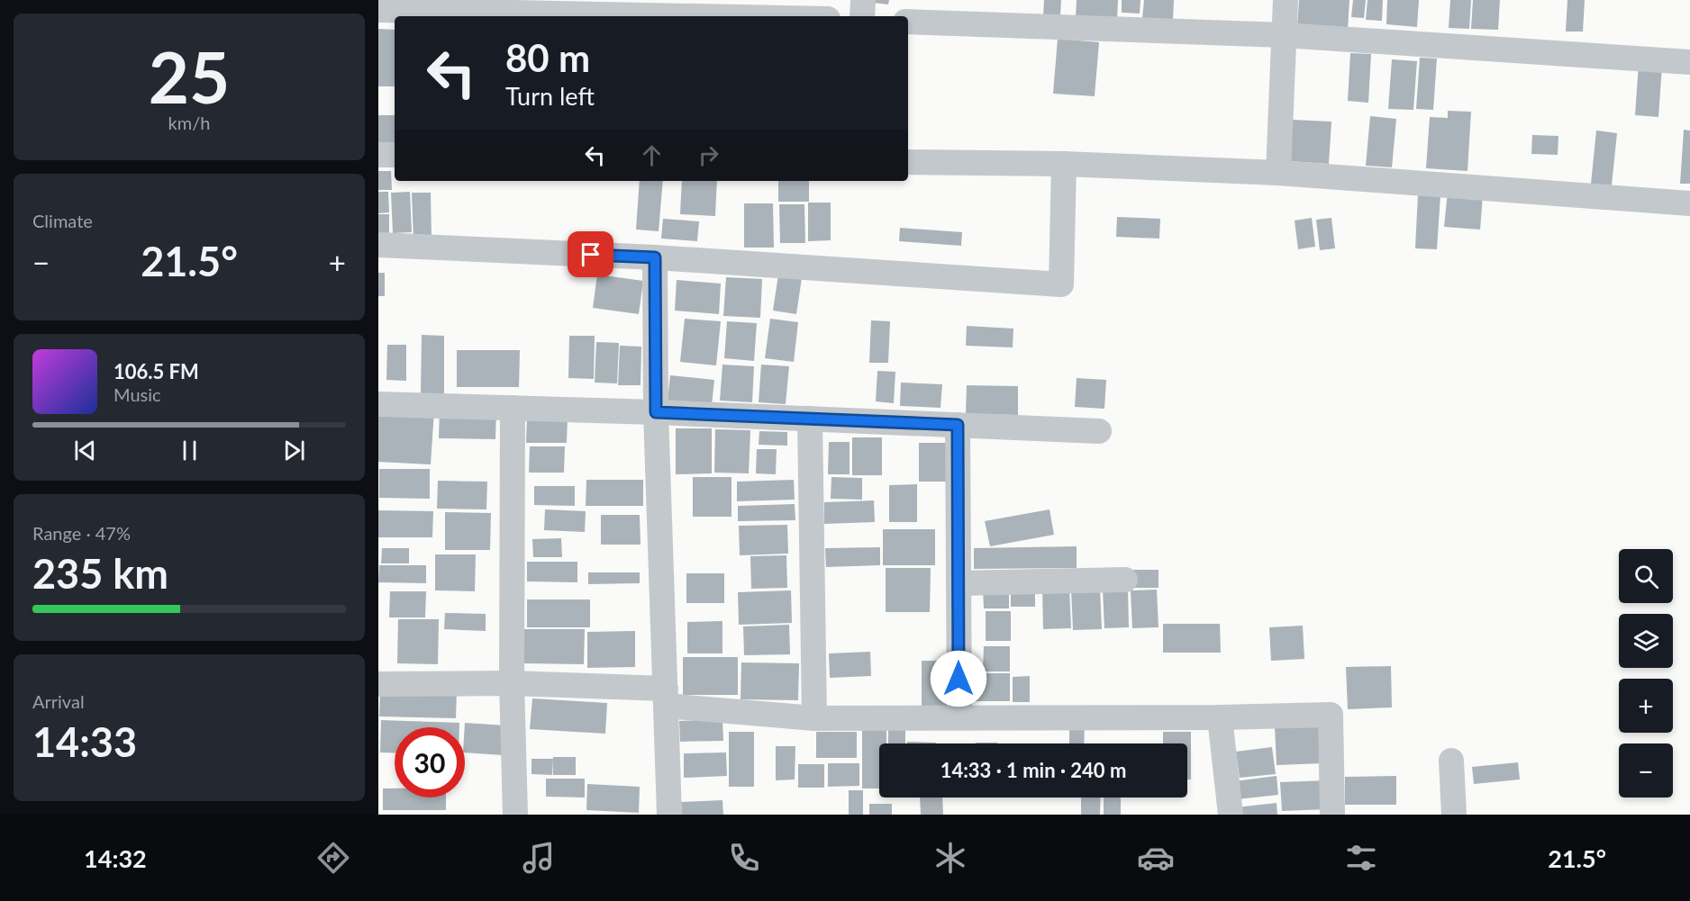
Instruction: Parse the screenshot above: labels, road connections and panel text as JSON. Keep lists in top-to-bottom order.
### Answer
{
  "page": {
    "tile": [
      ["25", "km/h"],
      "Climate",
      ["Range · 47%", "235 km"],
      ["Arrival", "14:33"]
    ],
    "turn": ["80 m", "Turn left"],
    "heat": ["−", "21.5°", "+"],
    "song": ["106.5 FM", "Music"],
    "map_buttons": ["+", "−"],
    "limit": "30",
    "trip": "14:33 · 1 min · 240 m",
    "tabs": ["14:32", "21.5°"]
  }
}
